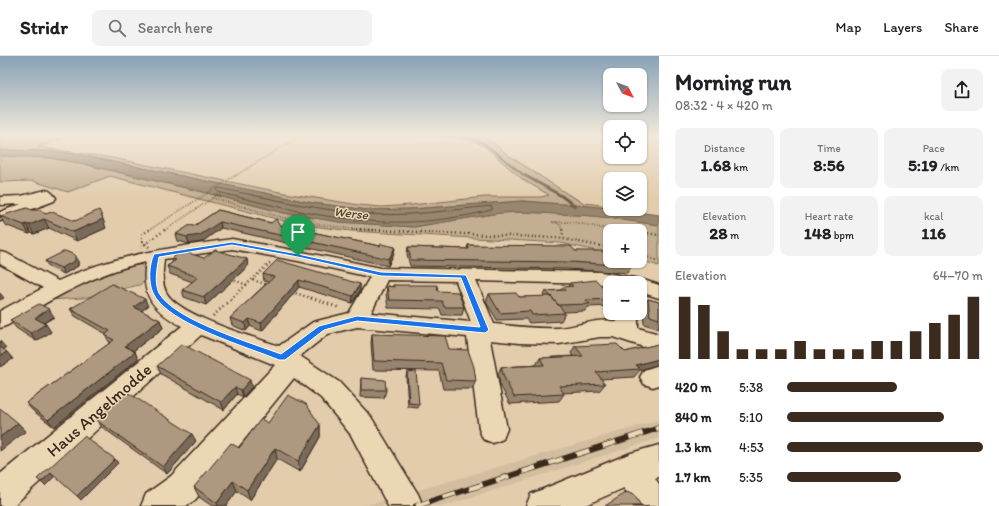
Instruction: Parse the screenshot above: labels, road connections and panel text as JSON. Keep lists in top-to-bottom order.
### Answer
{
  "streets": {
    "street": ["Haus Angelmodde"]
  },
  "water": ["Werse"],
  "north": "bottom right",
  "page": {
    "header": "Stridr",
    "search": "Search here",
    "nav": ["Map", "Layers", "Share"],
    "heading": ["Morning run", "08:32 · 4 × 420 m"],
    "map_buttons": ["+", "−"],
    "stats": [
      ["Distance", "1.68 km"],
      ["Time", "8:56"],
      ["Pace", "5:19 /km"],
      ["Elevation", "28 m"],
      ["Heart rate", "148 bpm"],
      ["kcal", "116"]
    ],
    "chart": ["Elevation", "64–70 m"],
    "list": [
      {
        "name": "420 m",
        "note": "5:38"
      },
      {
        "name": "840 m",
        "note": "5:10"
      },
      {
        "name": "1.3 km",
        "note": "4:53"
      },
      {
        "name": "1.7 km",
        "note": "5:35"
      }
    ]
  }
}
